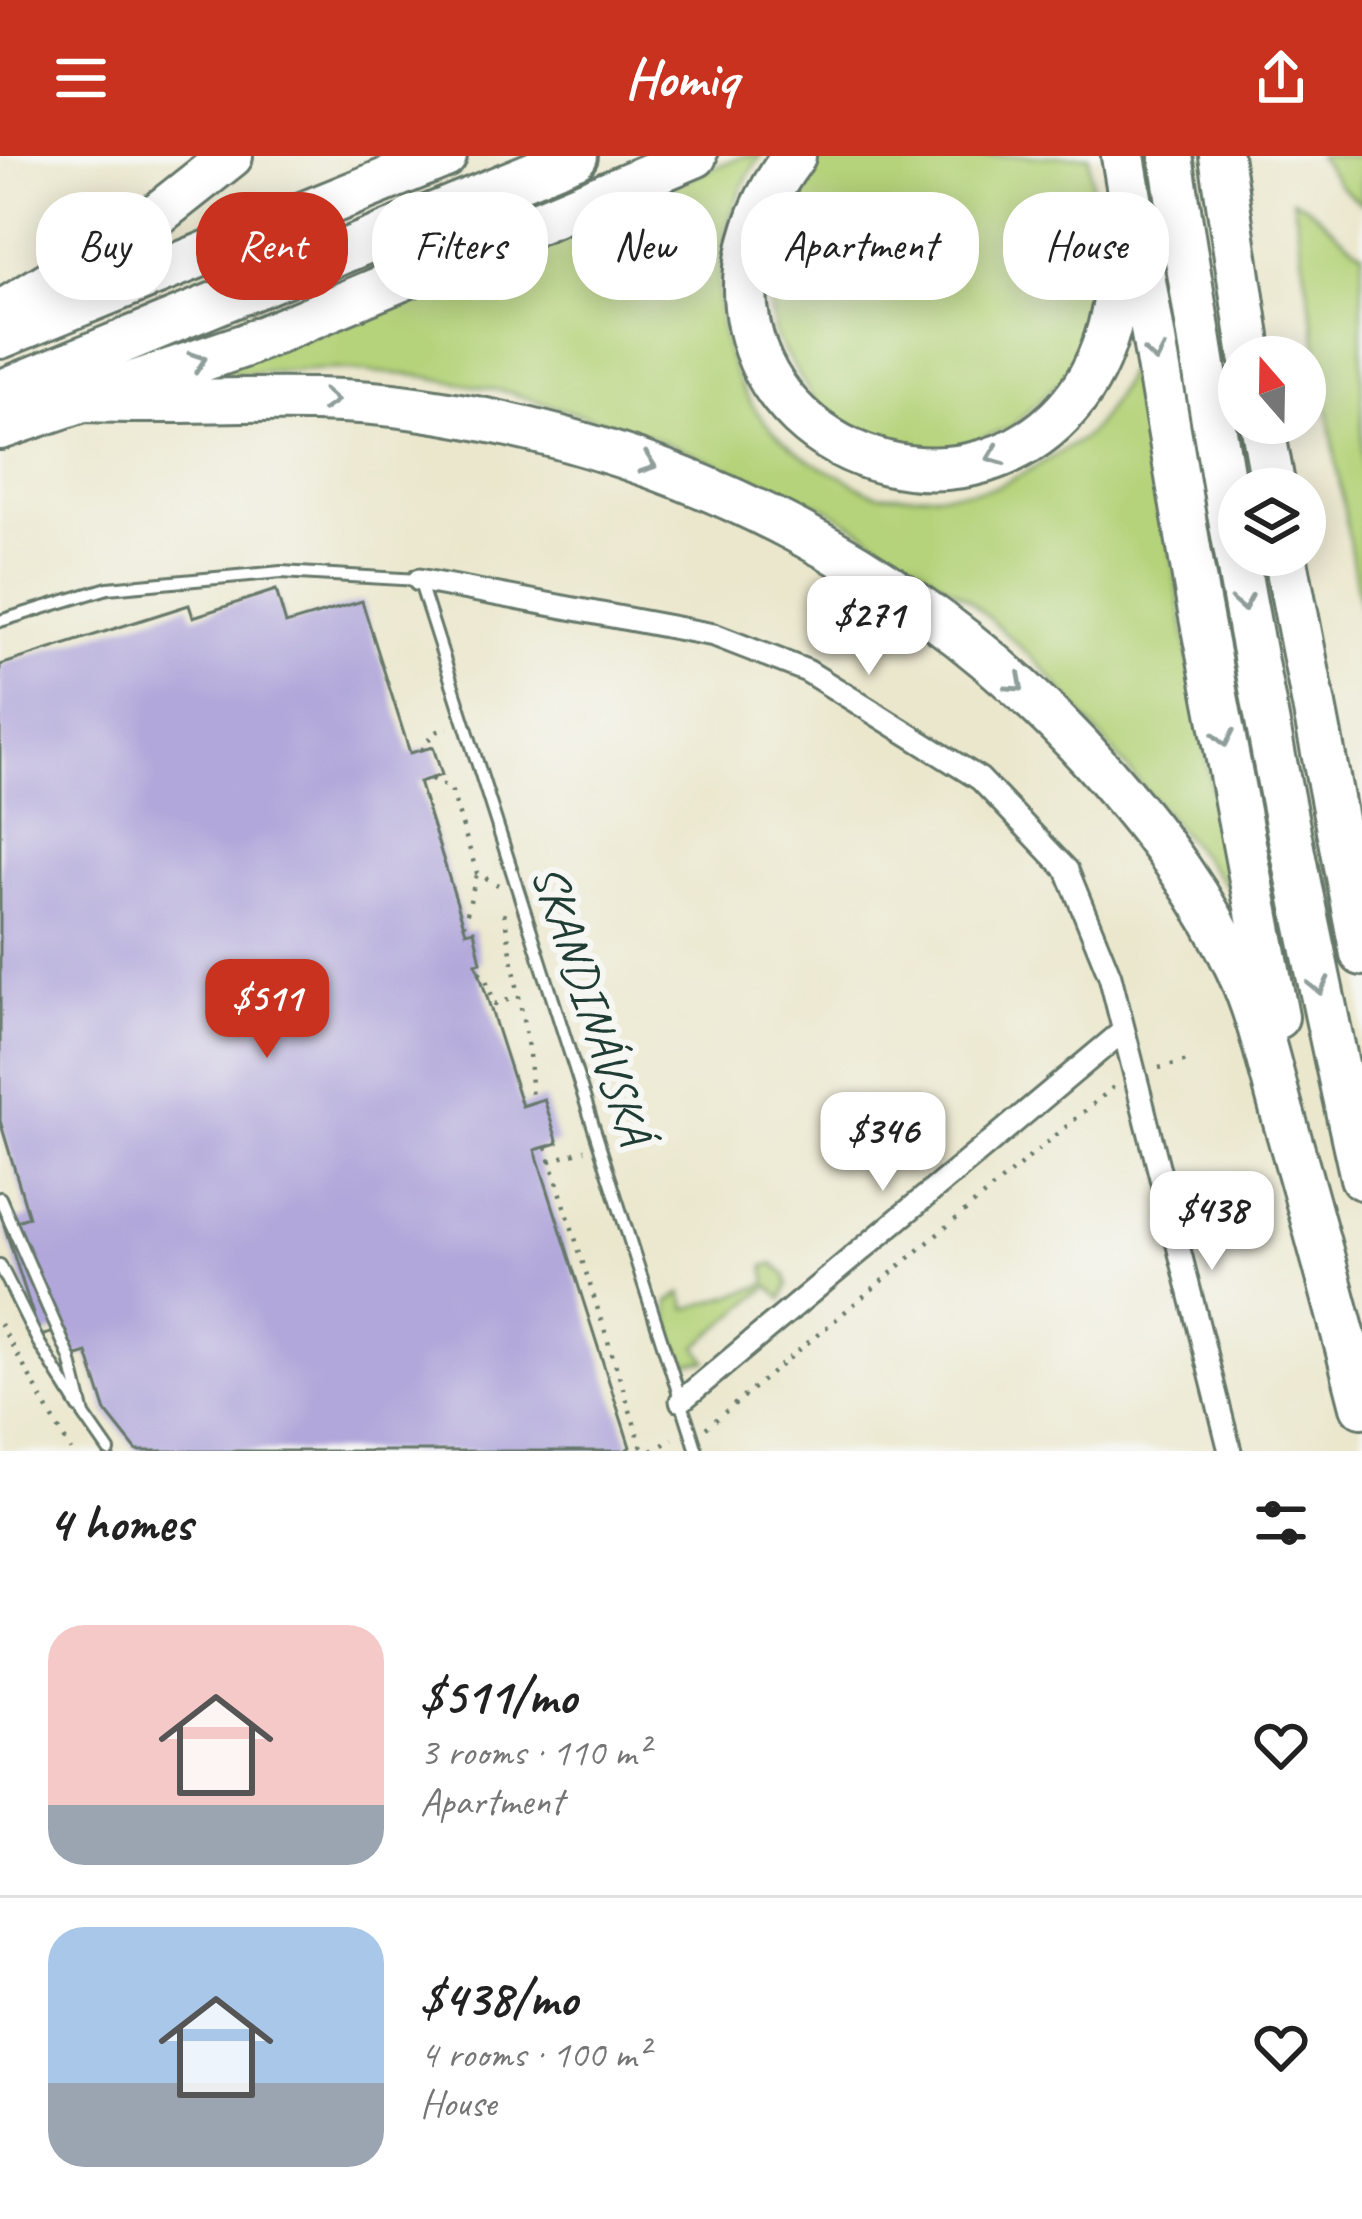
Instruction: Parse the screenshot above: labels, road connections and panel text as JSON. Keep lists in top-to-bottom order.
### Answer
{
  "streets": {
    "lane": ["SKANDINÁVSKÁ"]
  },
  "north": "top",
  "page": {
    "header": "Homiq",
    "chip": [
      "Buy",
      "Rent",
      "Filters",
      "New",
      "Apartment",
      "House"
    ],
    "price": [
      "$271",
      "$511",
      "$346",
      "$438"
    ],
    "heading": "4 homes",
    "list": [
      {
        "name": "$511/mo",
        "note": "3 rooms · 110 m² · Apartment"
      },
      {
        "name": "$438/mo",
        "note": "4 rooms · 100 m² · House"
      }
    ]
  }
}
